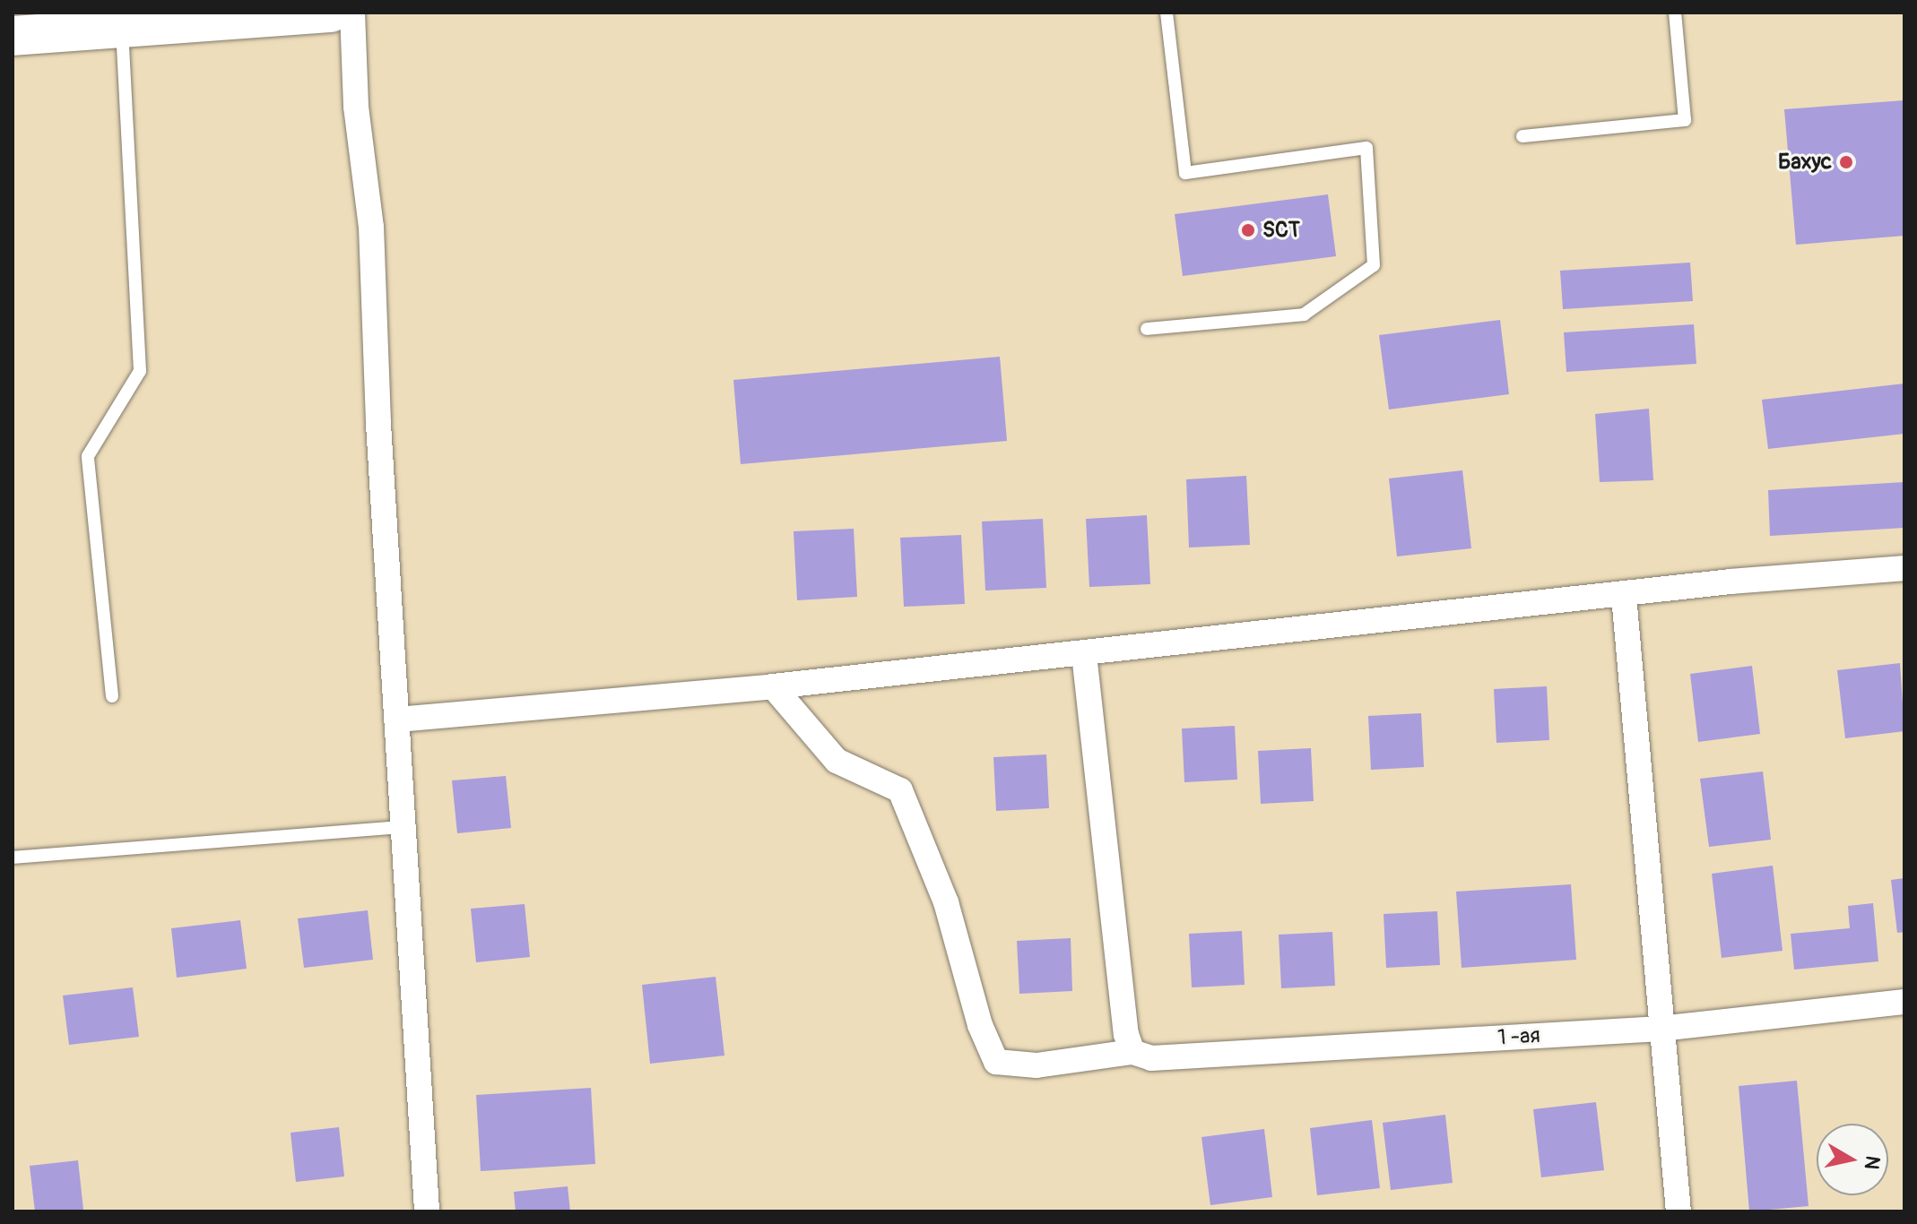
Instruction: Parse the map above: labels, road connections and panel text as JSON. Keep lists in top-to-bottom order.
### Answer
{
  "streets": {
    "street": ["1 -ая"]
  },
  "places": ["Бахус", "SCT"],
  "north": "right"
}
